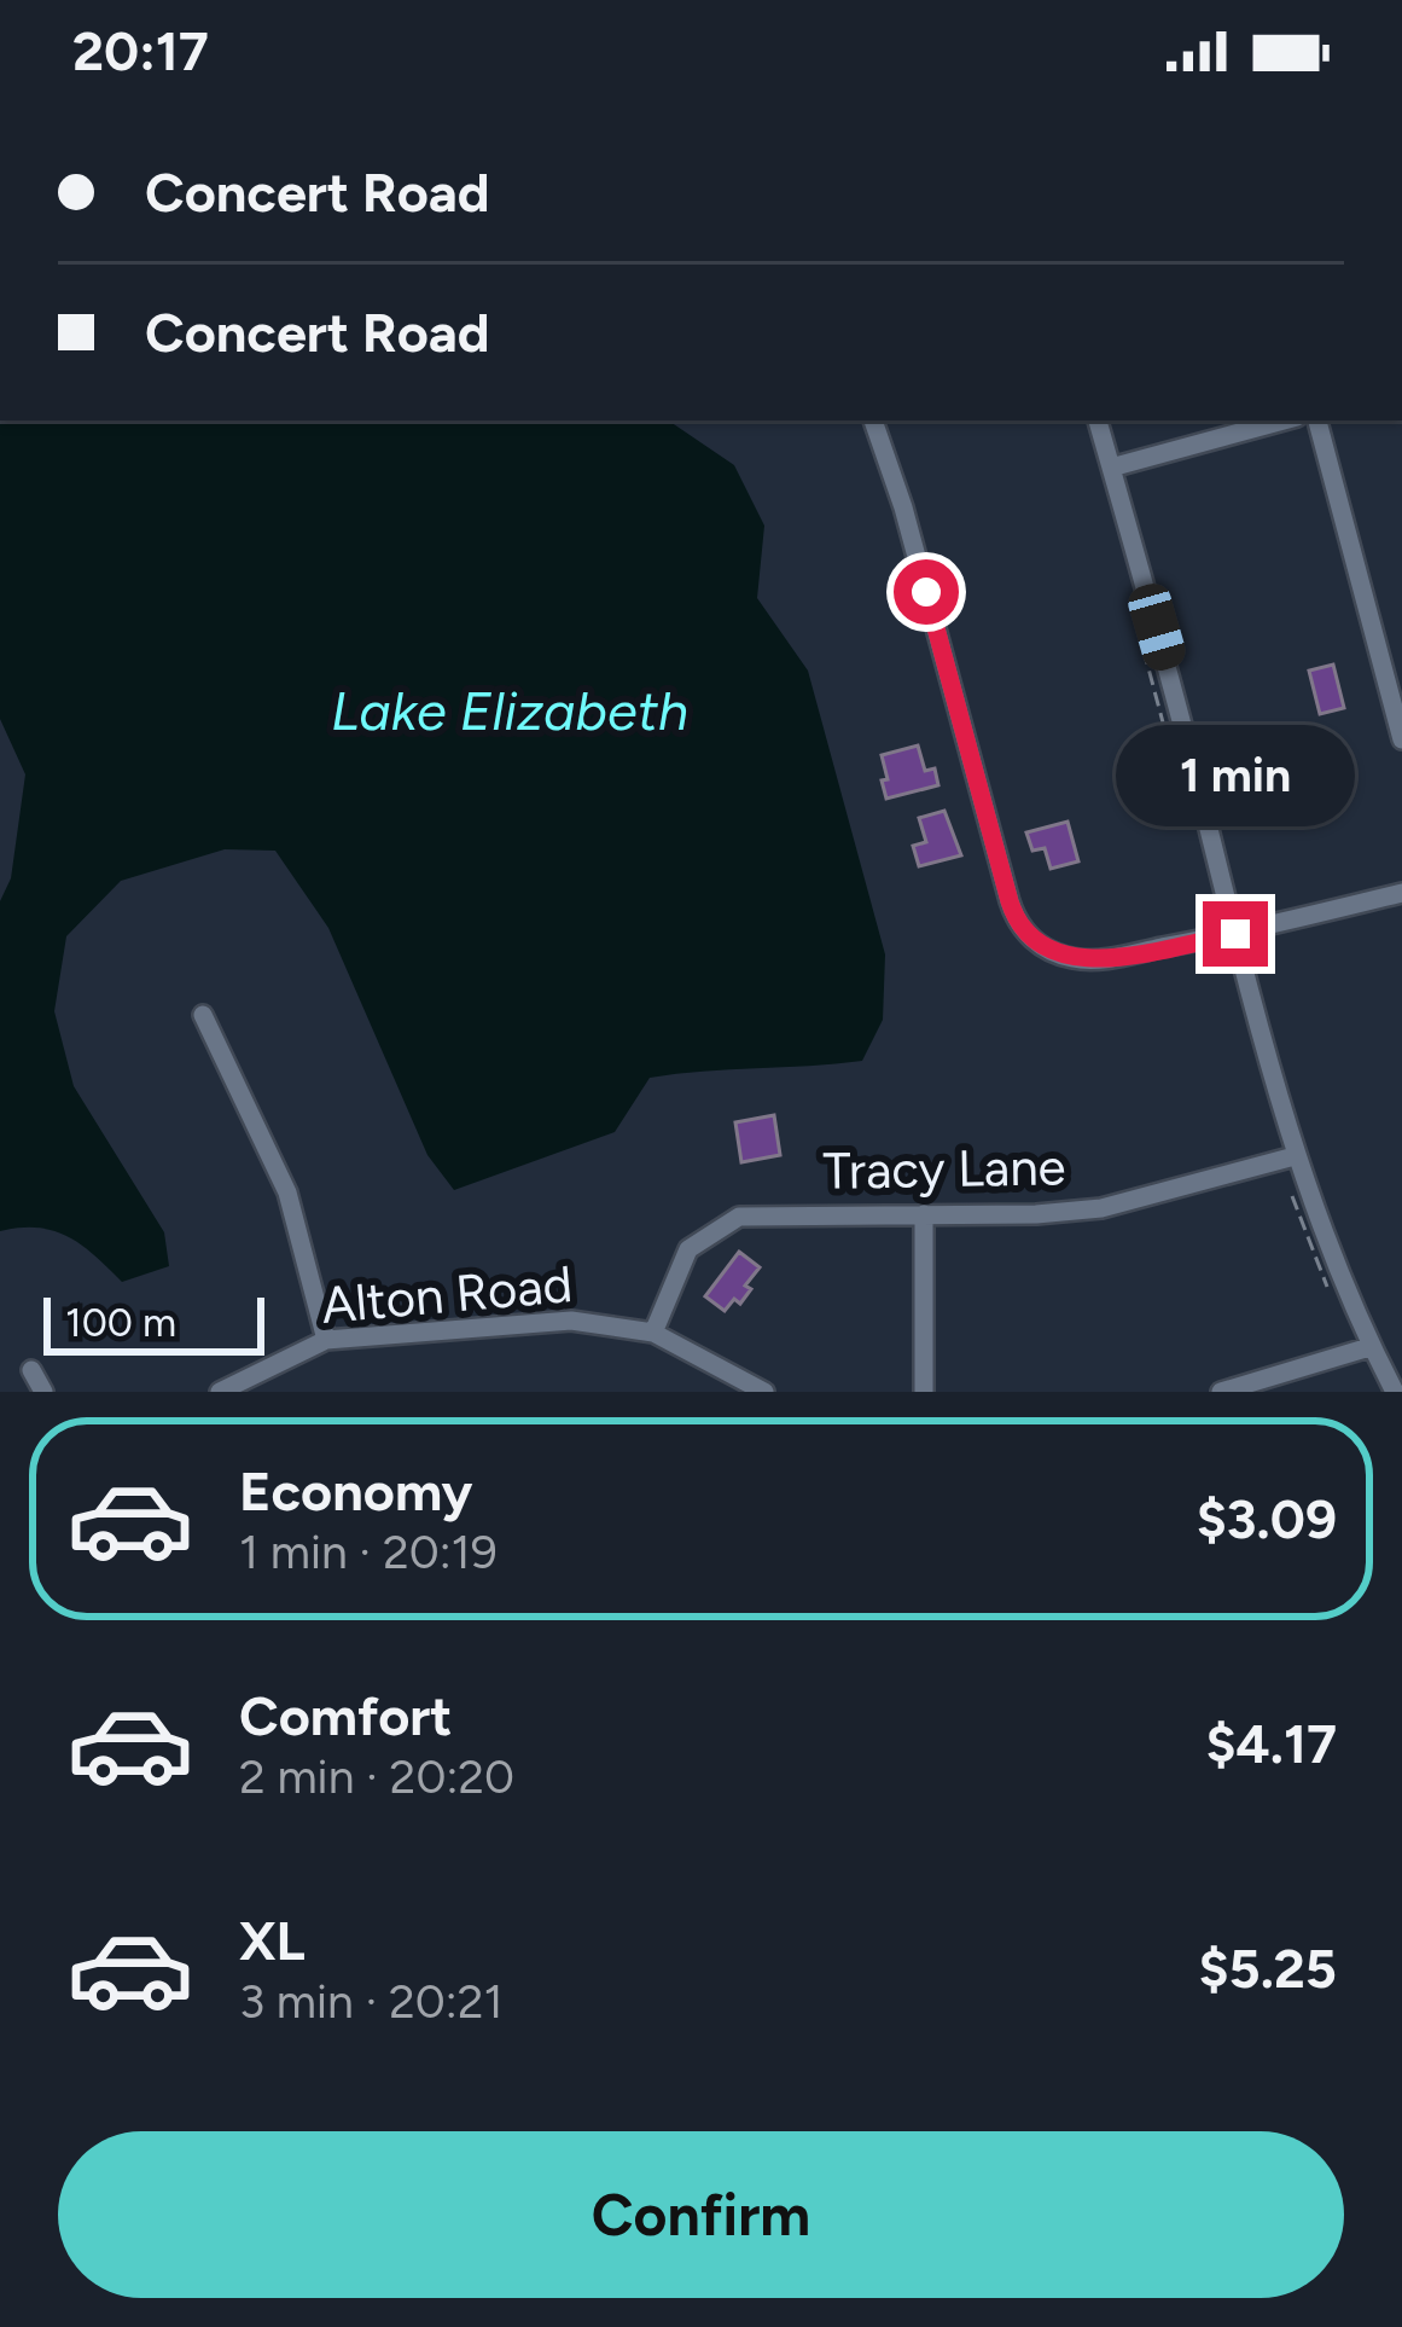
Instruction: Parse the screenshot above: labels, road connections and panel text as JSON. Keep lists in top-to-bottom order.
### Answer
{
  "streets": {
    "street": ["Tracy Lane", "Alton Road"]
  },
  "crossings": [
    ["Tracy Lane", "Alton Road"]
  ],
  "water": ["Lake Elizabeth"],
  "scale_bar": "100 m",
  "page": {
    "status": "20:17",
    "banner": ["Concert Road", "Concert Road"],
    "bubble": "1 min",
    "scale": "100 m",
    "list": [
      {
        "name": "Economy",
        "note": "1 min · 20:19",
        "value": "$3.09"
      },
      {
        "name": "Comfort",
        "note": "2 min · 20:20",
        "value": "$4.17"
      },
      {
        "name": "XL",
        "note": "3 min · 20:21",
        "value": "$5.25"
      }
    ],
    "buttons": "Confirm"
  }
}
